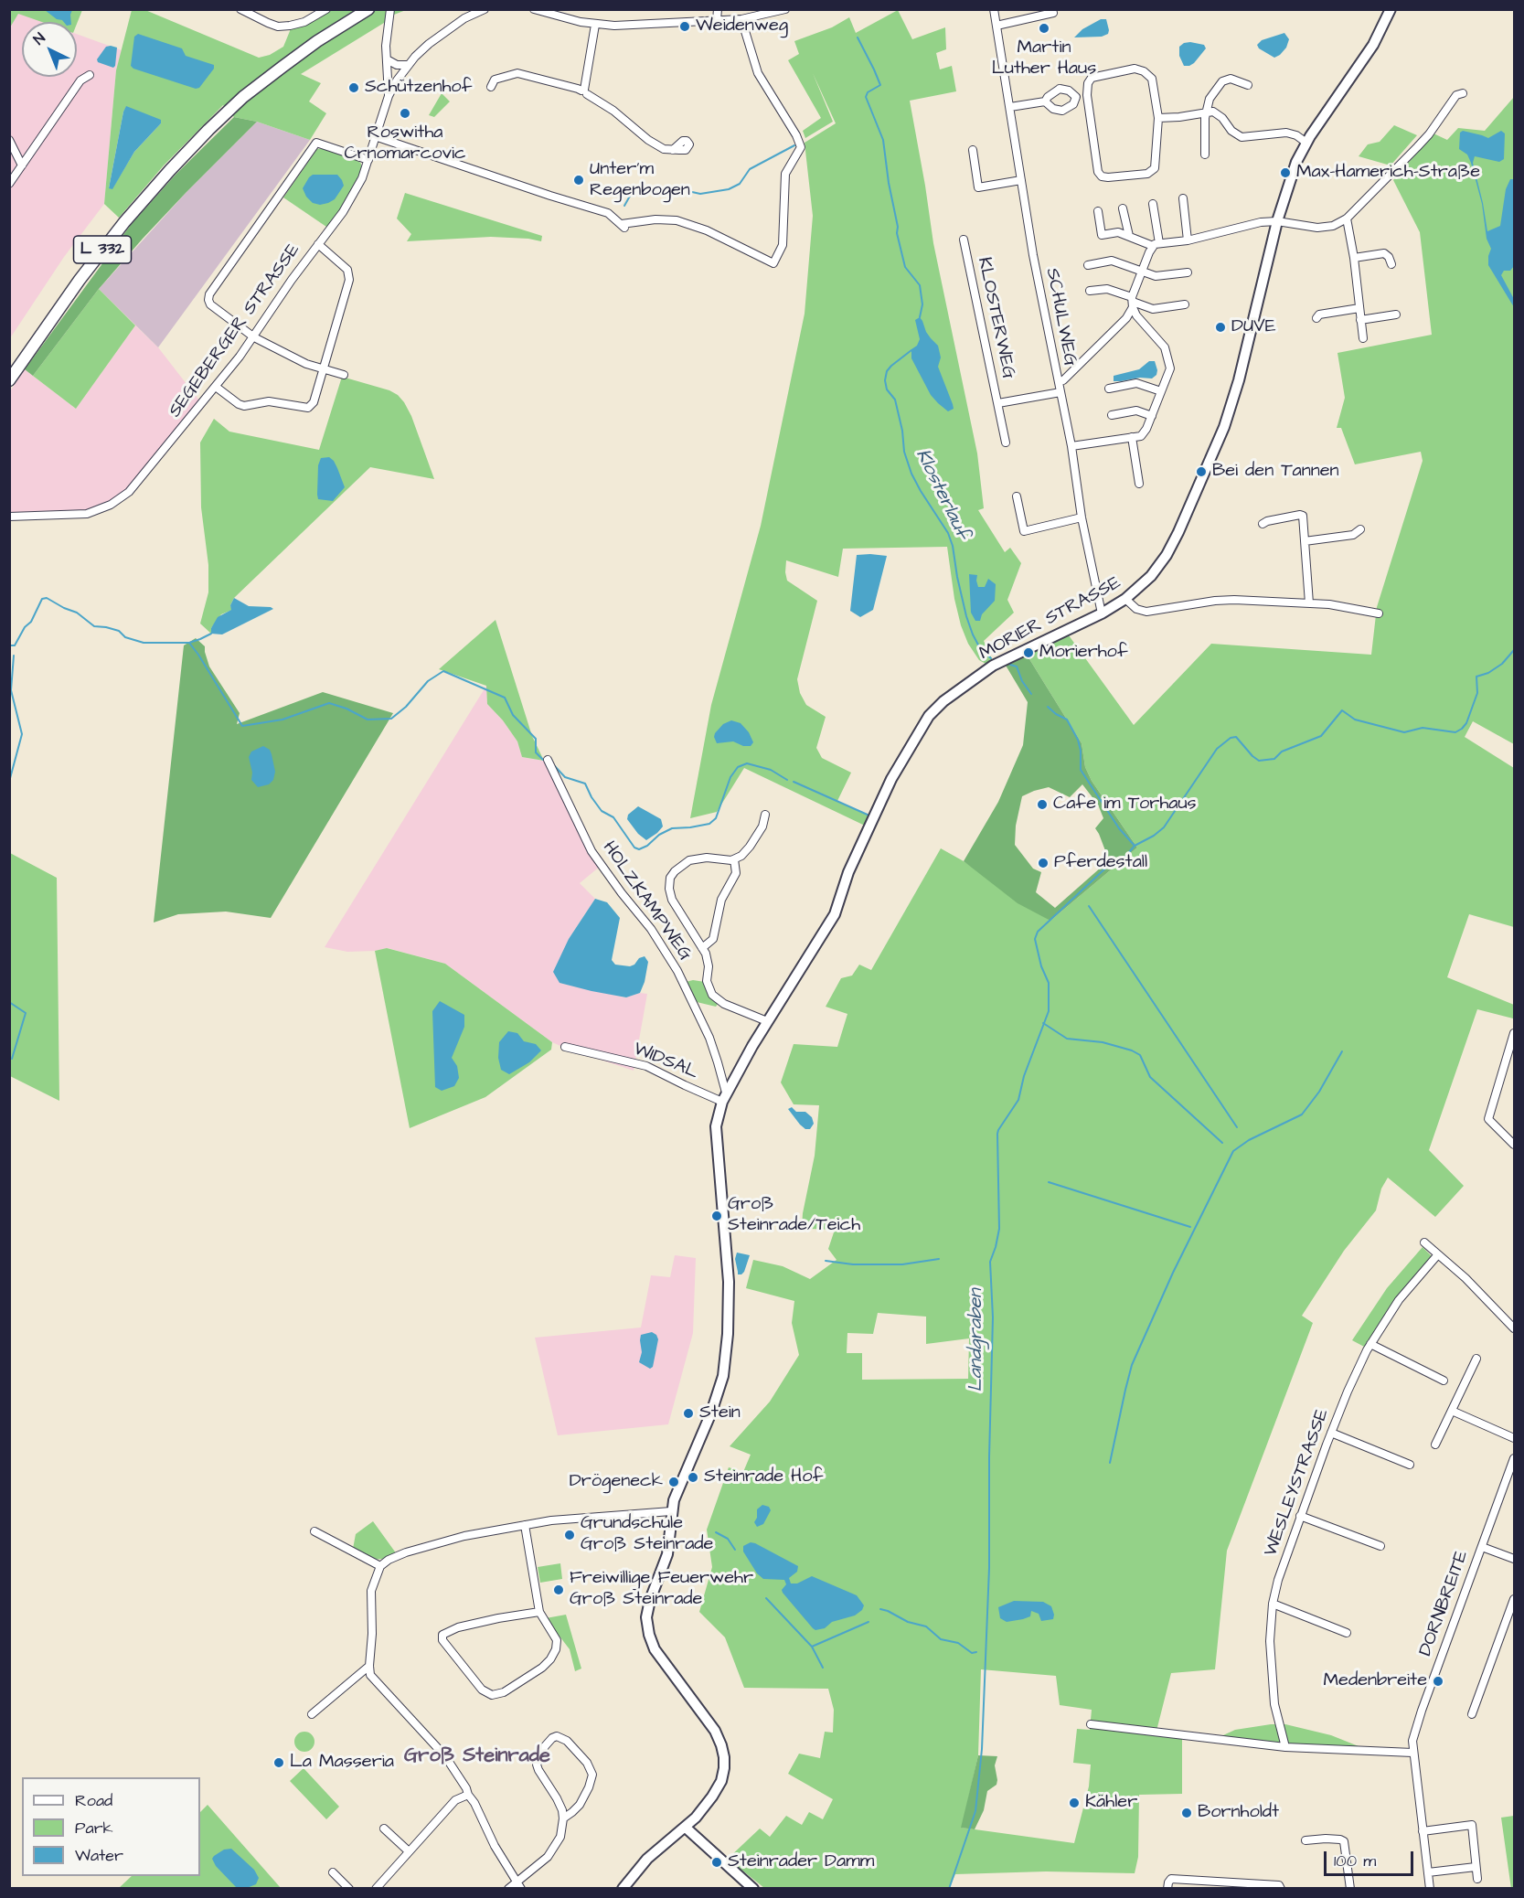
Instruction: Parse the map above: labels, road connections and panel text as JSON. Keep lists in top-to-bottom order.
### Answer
{
  "streets": {
    "main road": ["L 332", "MORIER STRASSE"],
    "street": [
      "SCHULWEG",
      "KLOSTERWEG",
      "SEGEBERGER STRASSE",
      "HOLZKAMPWEG",
      "WIDSAL",
      "WESLEYSTRASSE",
      "DORNBREITE"
    ]
  },
  "crossings": [
    ["SCHULWEG", "KLOSTERWEG"],
    ["SCHULWEG", "MORIER STRASSE"],
    ["MORIER STRASSE", "HOLZKAMPWEG"],
    ["MORIER STRASSE", "WIDSAL"],
    ["HOLZKAMPWEG", "WIDSAL"]
  ],
  "districts": ["Groß Steinrade"],
  "water": ["Klosterlauf", "Landgraben"],
  "places": [
    "Weidenweg",
    "Martin Luther Haus",
    "Schützenhof",
    "Roswitha Crnomarcovic",
    "Max-Hamerich-Straße",
    "Unter'm Regenbogen",
    "DUVE",
    "Bei den Tannen",
    "Morierhof",
    "Cafe im Torhaus",
    "Pferdestall",
    "Groß Steinrade/Teich",
    "Stein",
    "Steinrade Hof",
    "Drögeneck",
    "Grundschule Groß Steinrade",
    "Freiwillige Feuerwehr Groß Steinrade",
    "Medenbreite",
    "La Masseria",
    "Kähler",
    "Bornholdt",
    "Steinrader Damm"
  ],
  "legend": ["Road", "Park", "Water"],
  "scale_bar": "100 m",
  "north": "top left"
}
